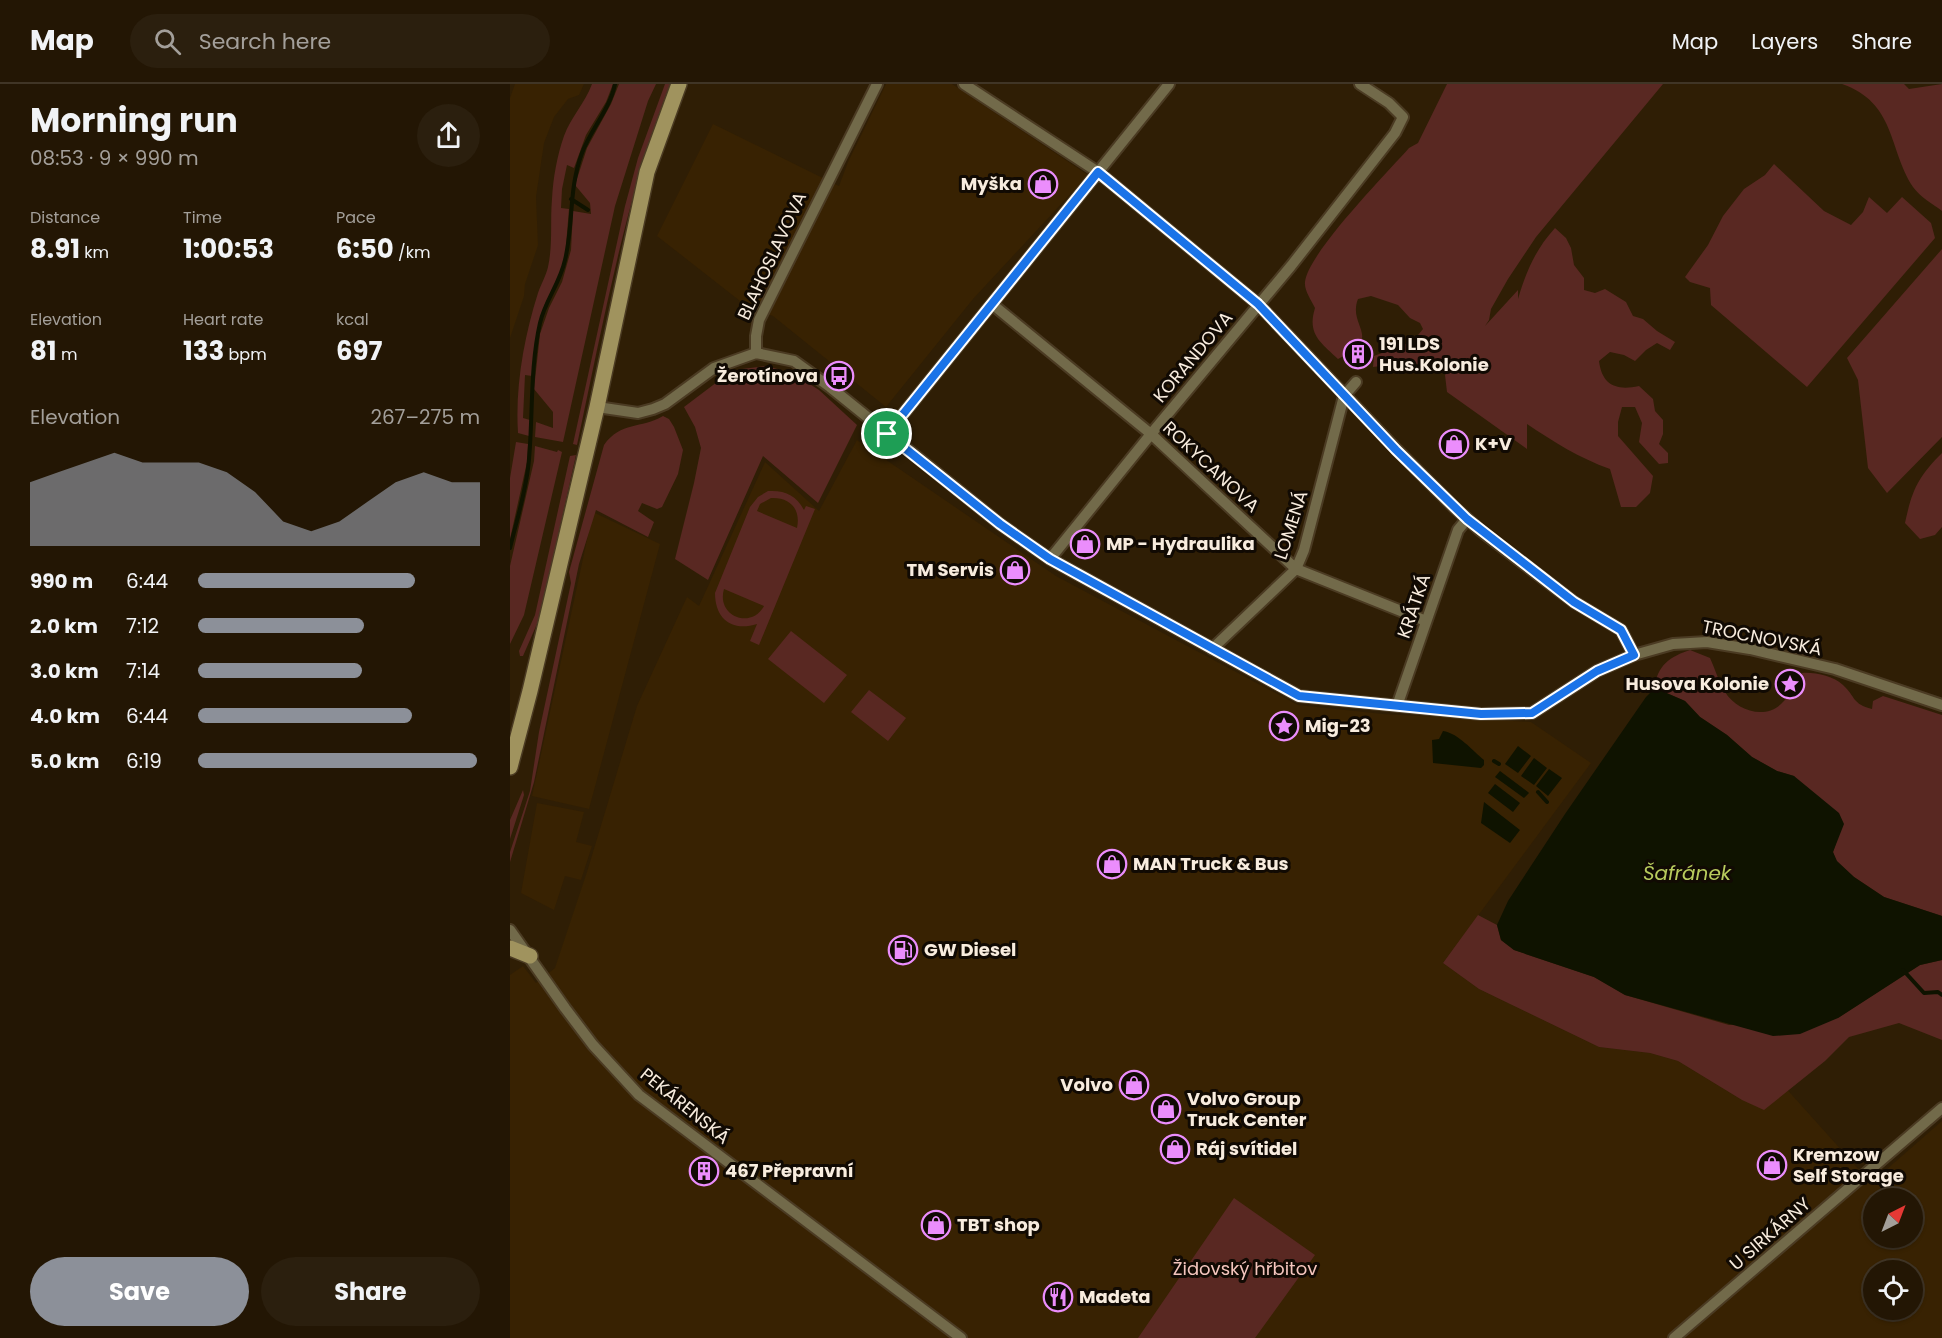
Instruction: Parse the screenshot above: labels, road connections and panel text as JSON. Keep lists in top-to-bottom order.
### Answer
{
  "streets": {
    "street": [
      "BLAHOSLAVOVA",
      "KORANDOVA",
      "ROKYCANOVA",
      "LOMENÁ",
      "KRÁTKÁ",
      "TROCNOVSKÁ",
      "PEKÁRENSKÁ",
      "U SIRKÁRNY"
    ]
  },
  "crossings": [
    ["BLAHOSLAVOVA", "TROCNOVSKÁ"],
    ["KORANDOVA", "ROKYCANOVA"],
    ["KORANDOVA", "TROCNOVSKÁ"],
    ["ROKYCANOVA", "LOMENÁ"],
    ["ROKYCANOVA", "KRÁTKÁ"],
    ["LOMENÁ", "TROCNOVSKÁ"],
    ["KRÁTKÁ", "TROCNOVSKÁ"]
  ],
  "water": ["Šafránek"],
  "parks": ["Židovský hřbitov"],
  "places": {
    "shop": [
      "Myška",
      "K+V",
      "MP - Hydraulika",
      "TM Servis",
      "MAN Truck & Bus",
      "Volvo",
      "Volvo Group Truck Center",
      "Ráj svítidel",
      "Kremzow Self Storage",
      "TBT shop"
    ],
    "building": ["191 LDS Hus.Kolonie", "467 Přepravní"],
    "bus stop": ["Žerotínova"],
    "place": ["Husova Kolonie", "Mig-23"],
    "fuel station": ["GW Diesel"],
    "restaurant": ["Madeta"]
  },
  "north": "top right",
  "page": {
    "header": "Map",
    "search": "Search here",
    "nav": ["Map", "Layers", "Share"],
    "heading": ["Morning run", "08:53 · 9 × 990 m"],
    "stats": [
      ["Distance", "8.91 km"],
      ["Time", "1:00:53"],
      ["Pace", "6:50 /km"],
      ["Elevation", "81 m"],
      ["Heart rate", "133 bpm"],
      ["kcal", "697"]
    ],
    "chart": ["Elevation", "267–275 m"],
    "list": [
      {
        "name": "990 m",
        "note": "6:44"
      },
      {
        "name": "2.0 km",
        "note": "7:12"
      },
      {
        "name": "3.0 km",
        "note": "7:14"
      },
      {
        "name": "4.0 km",
        "note": "6:44"
      },
      {
        "name": "5.0 km",
        "note": "6:19"
      }
    ],
    "buttons": ["Save", "Share"]
  }
}
